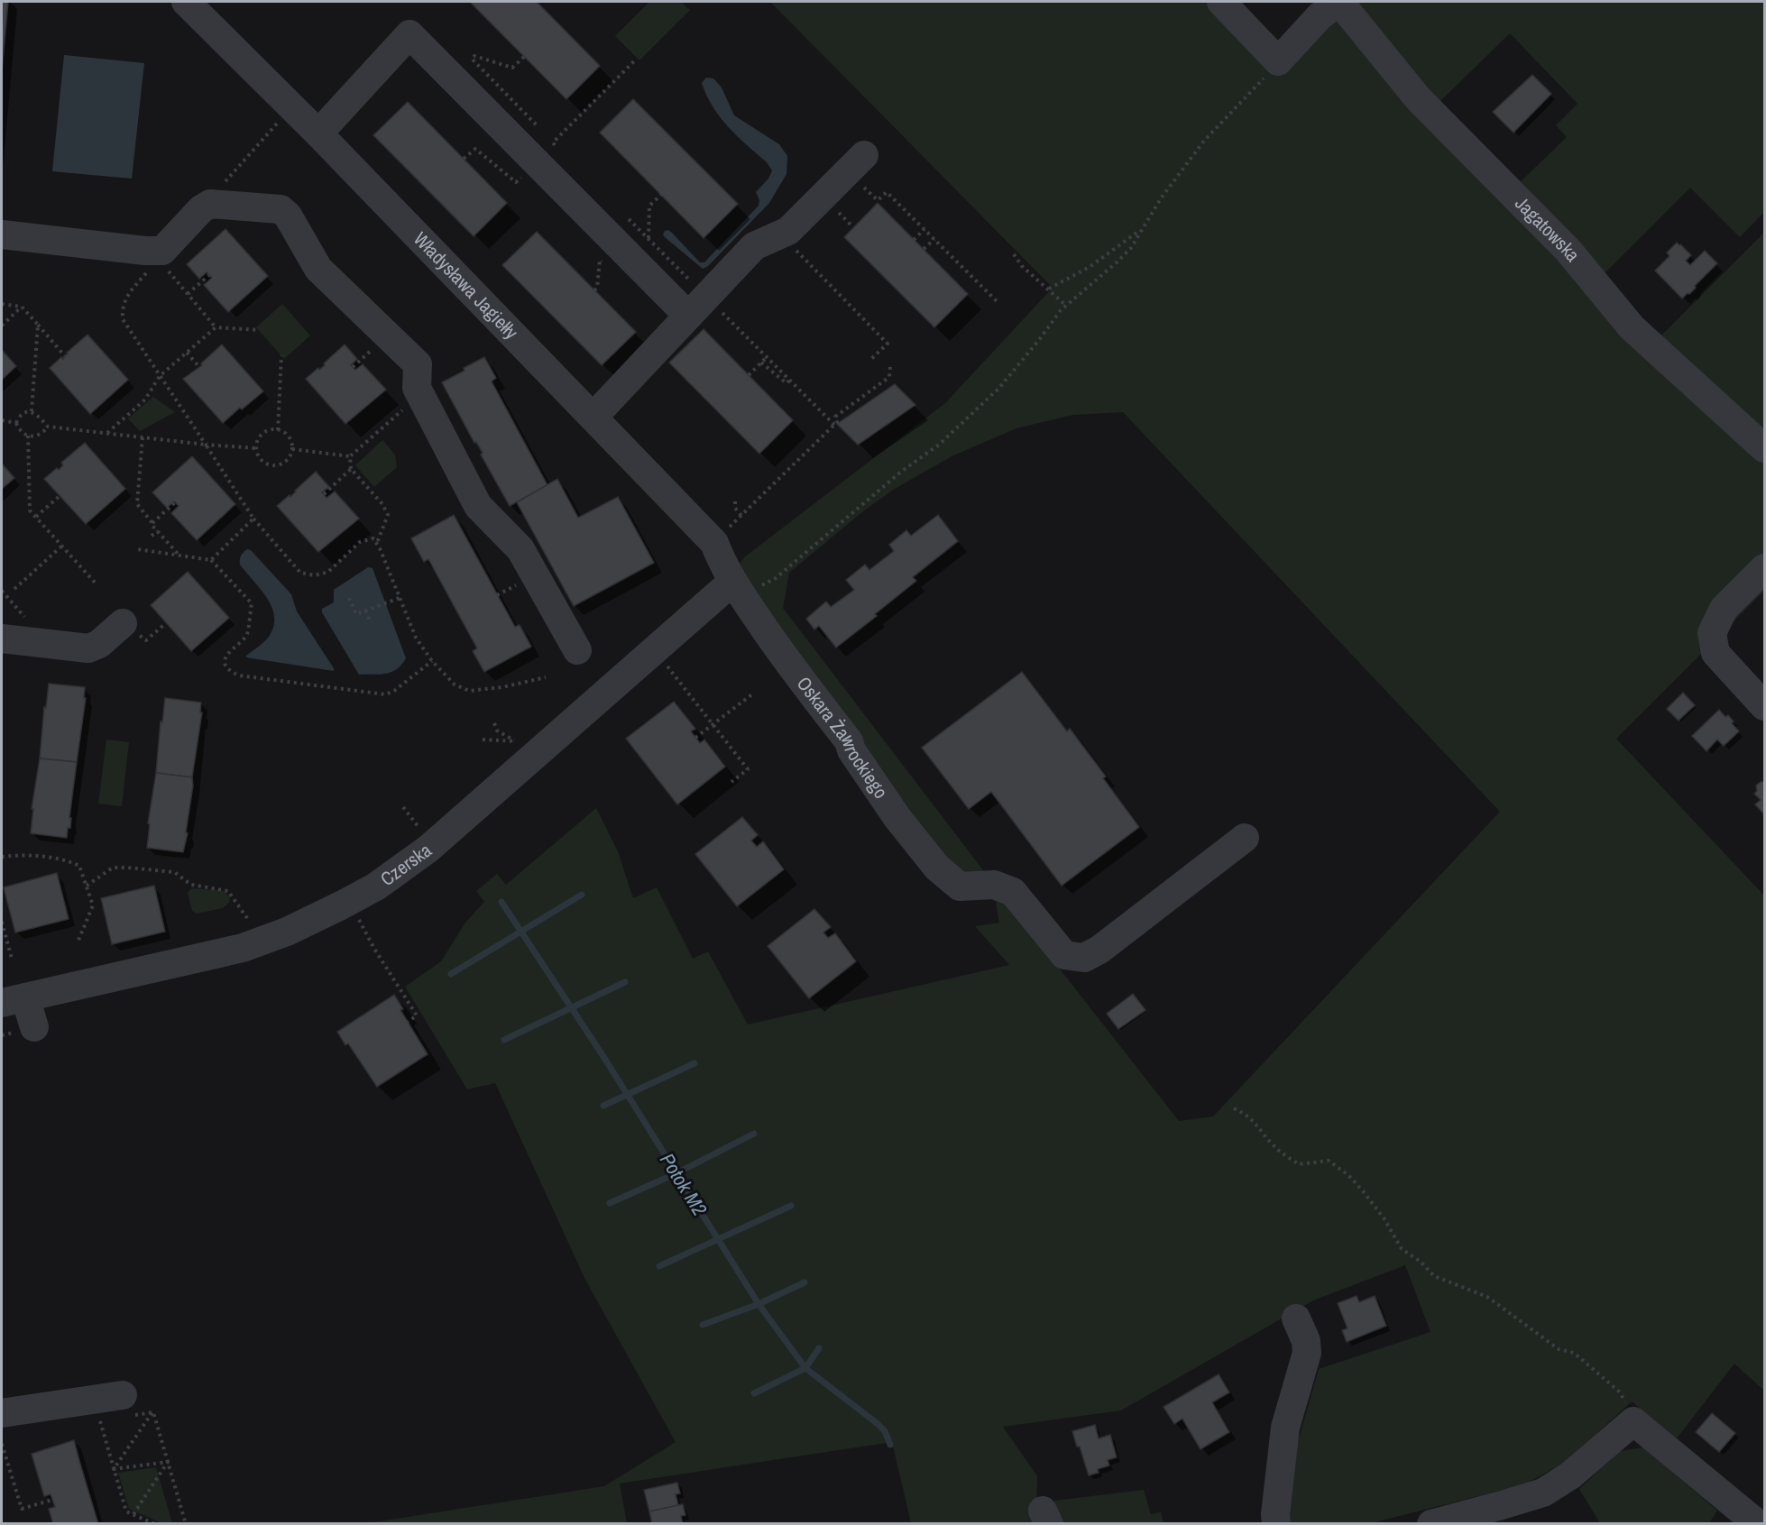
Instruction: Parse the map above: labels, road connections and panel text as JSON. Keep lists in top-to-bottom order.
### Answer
{
  "streets": {
    "street": [
      "Jagatowska",
      "Władysława Jagiełły",
      "Oskara Żawrockiego",
      "Czerska"
    ]
  },
  "crossings": [
    ["Władysława Jagiełły", "Oskara Żawrockiego"],
    ["Władysława Jagiełły", "Czerska"],
    ["Oskara Żawrockiego", "Czerska"]
  ],
  "water": ["Potok M2"]
}
